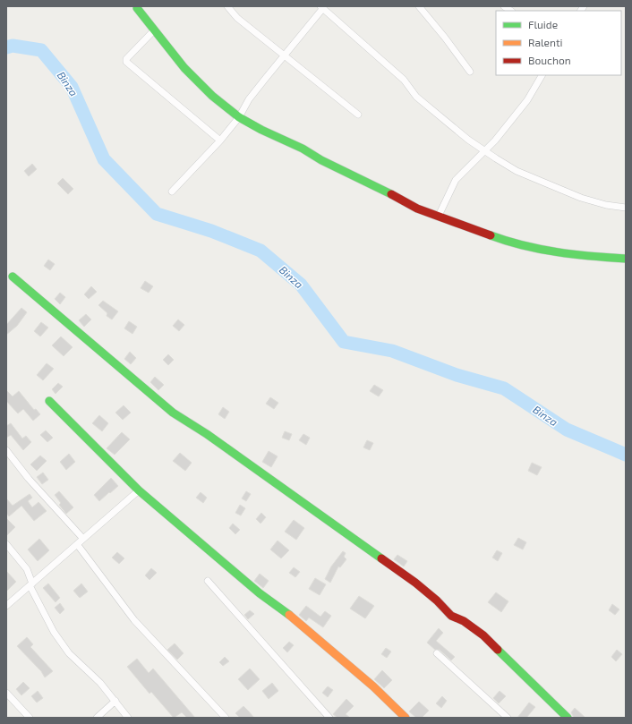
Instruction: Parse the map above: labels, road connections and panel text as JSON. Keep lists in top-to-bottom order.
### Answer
{
  "water": ["Binza"],
  "legend": ["Fluide", "Ralenti", "Bouchon"]
}
